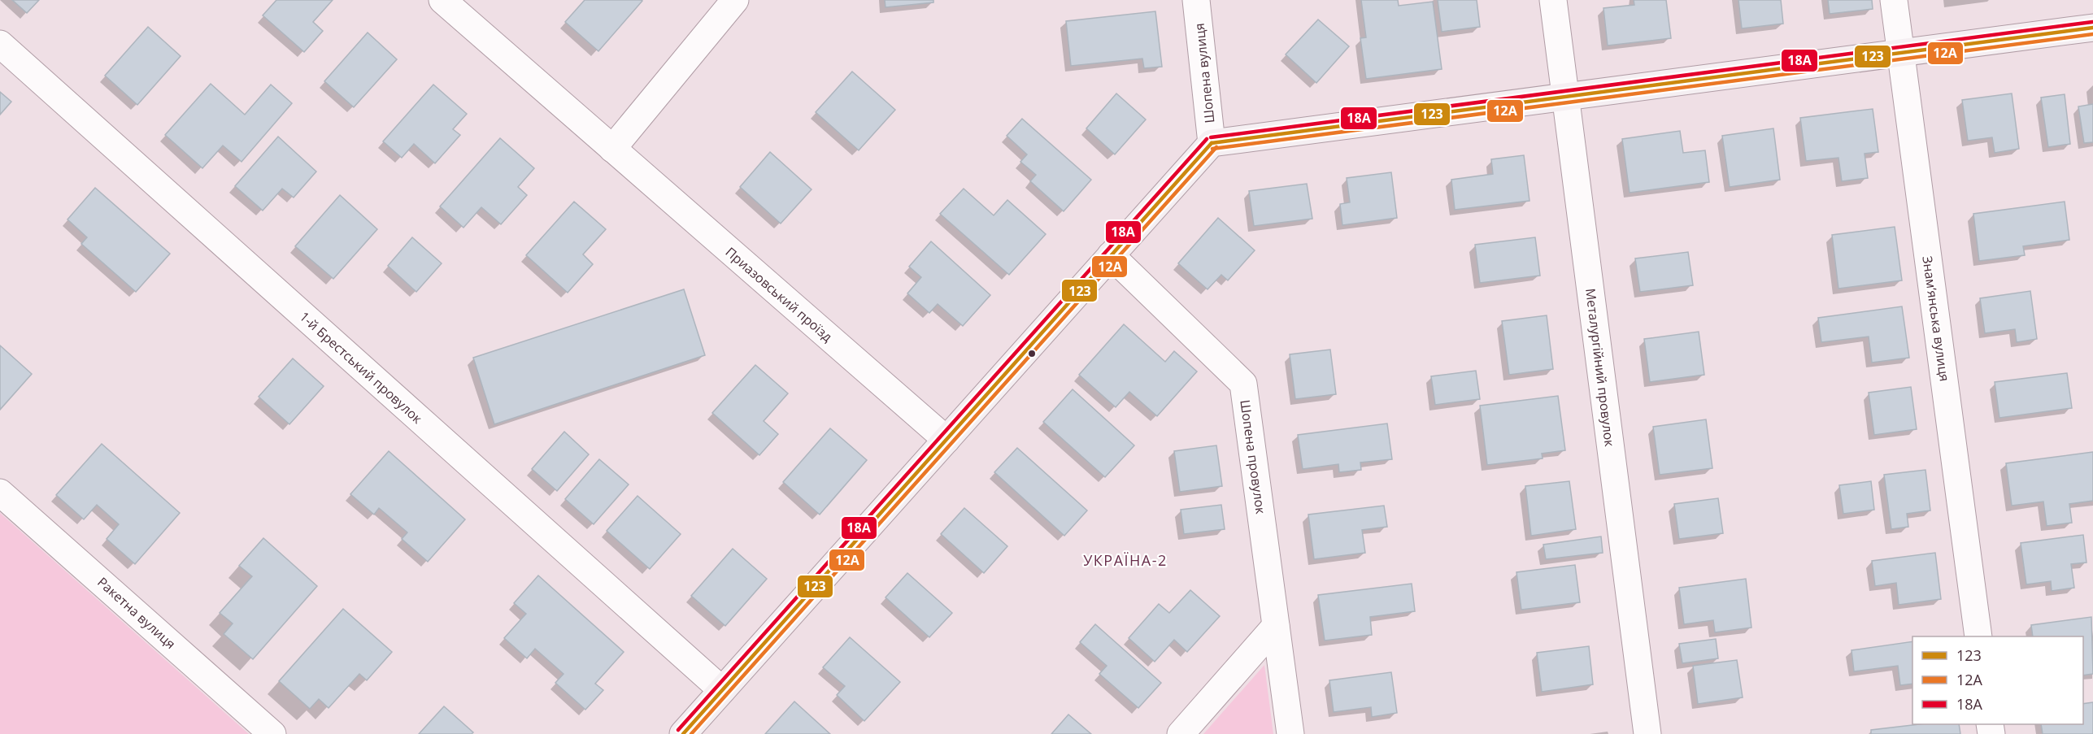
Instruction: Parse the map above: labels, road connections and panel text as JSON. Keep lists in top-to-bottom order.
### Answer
{
  "streets": {
    "street": [
      "Шопена вулиця",
      "Приазовський проїзд",
      "Знам’янська вулиця",
      "1-й Брестський провулок",
      "Металургійний провулок",
      "Шопена провулок",
      "Ракетна вулиця"
    ]
  },
  "crossings": [
    ["Шопена вулиця", "Приазовський проїзд"],
    ["Шопена вулиця", "1-й Брестський провулок"],
    ["Шопена вулиця", "Шопена провулок"]
  ],
  "districts": ["УКРАЇНА-2"],
  "lines": ["transit line 18А", "transit line 123", "transit line 12А"],
  "legend": ["123", "12А", "18А"]
}
